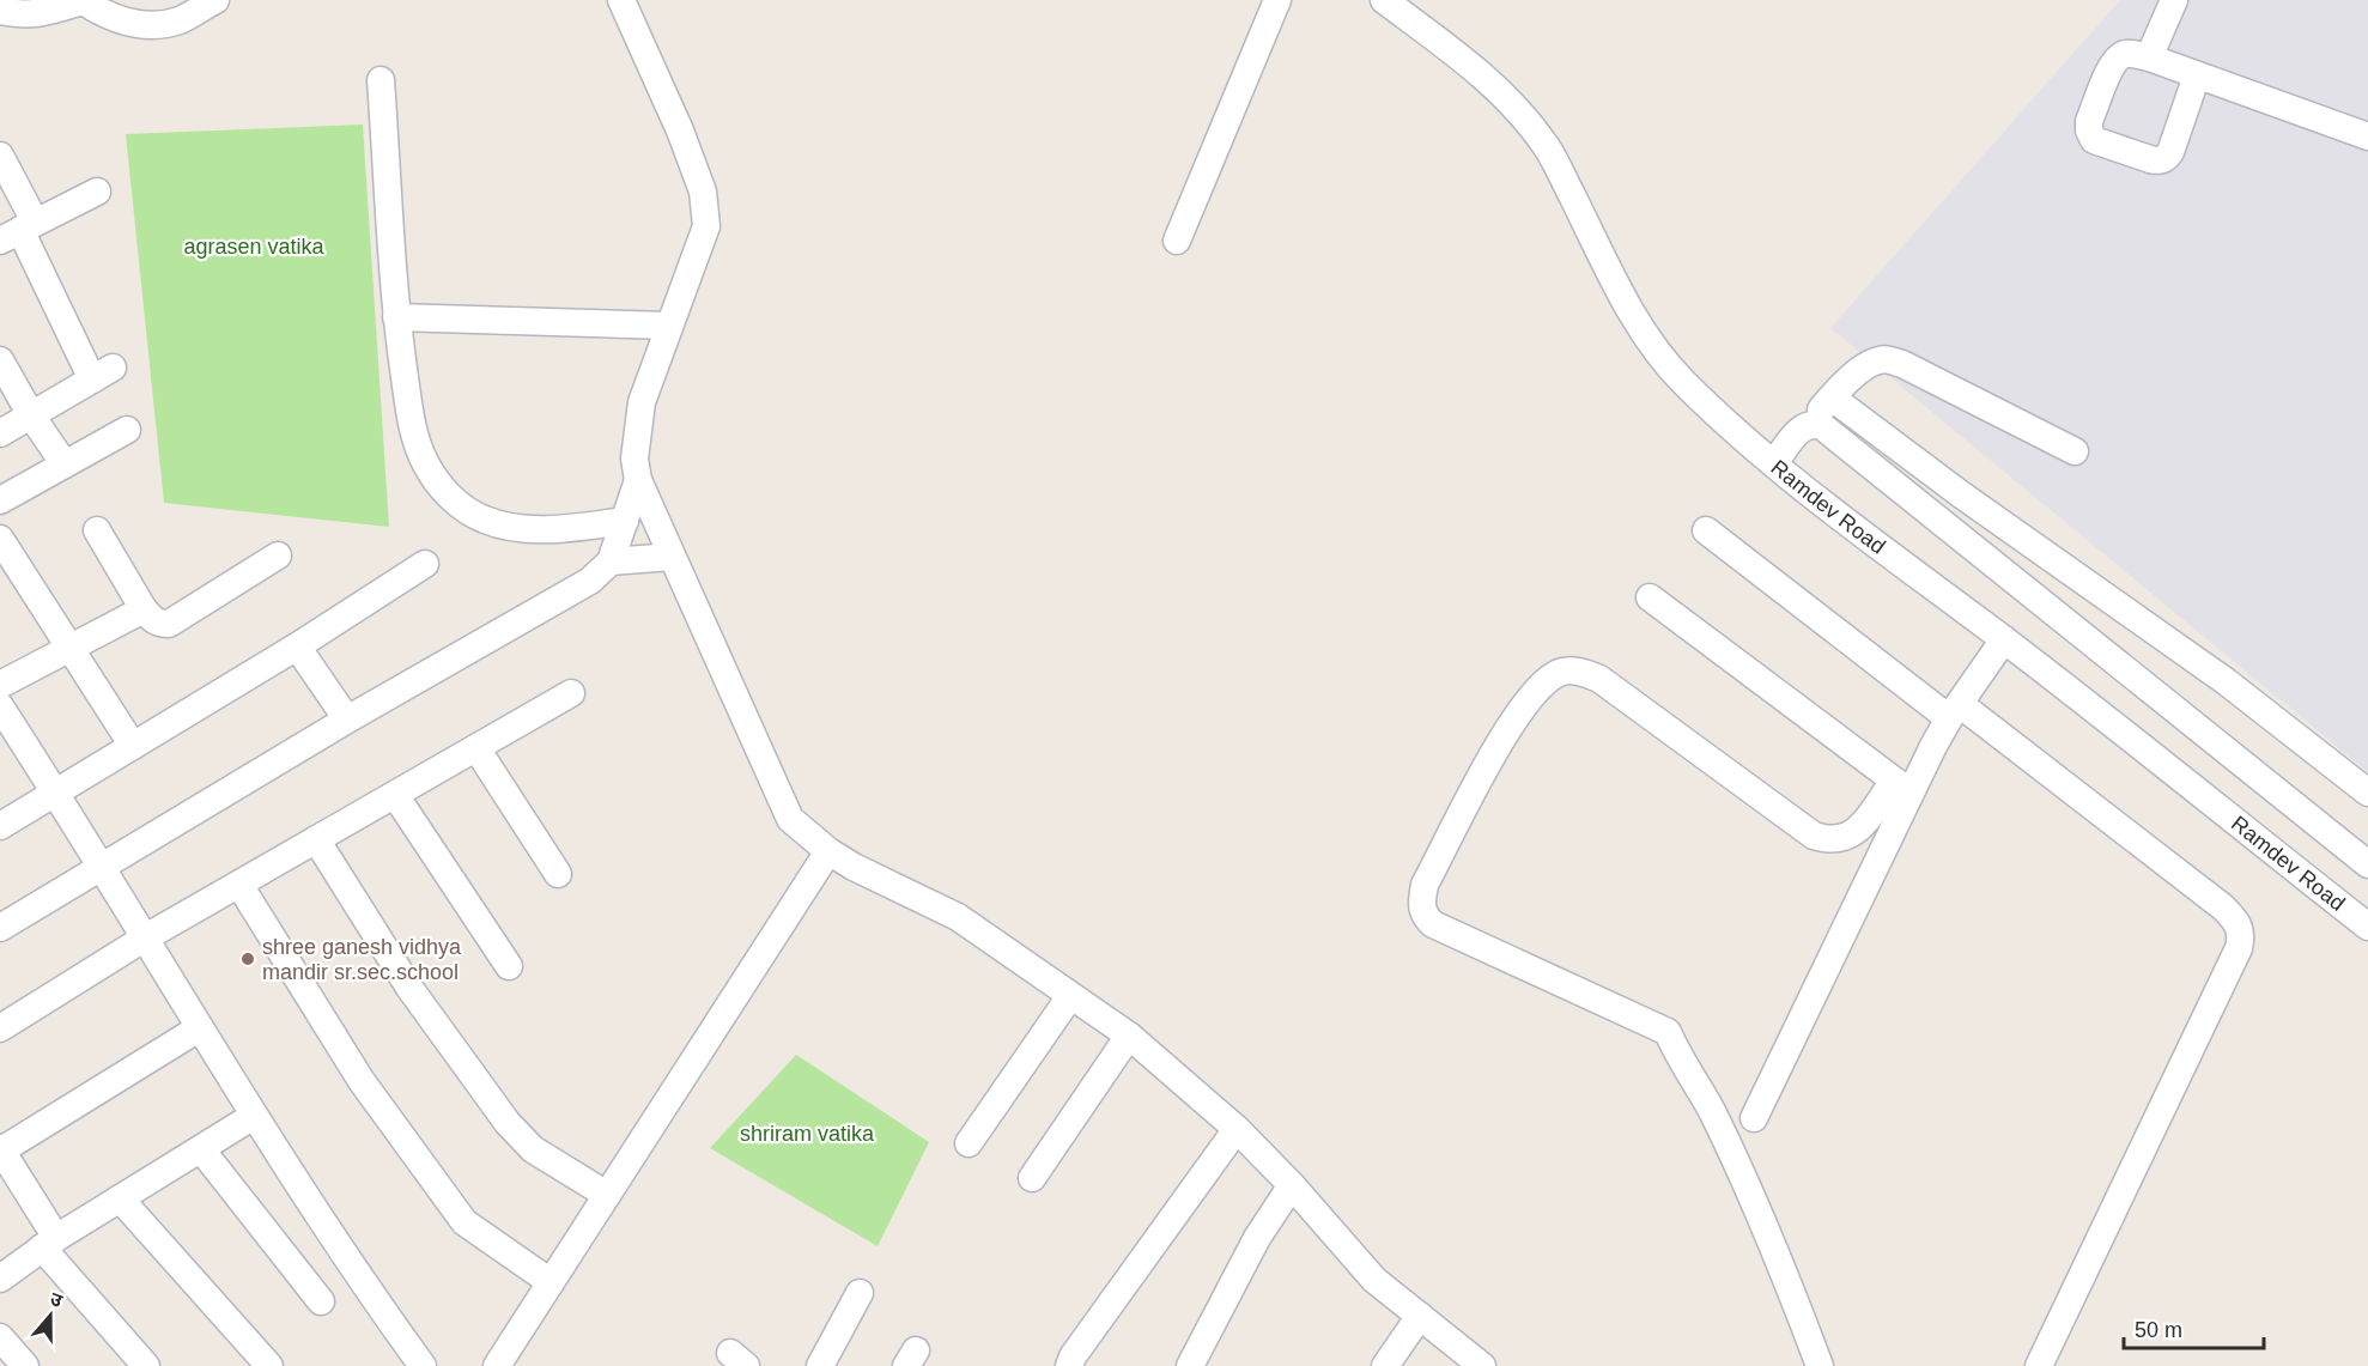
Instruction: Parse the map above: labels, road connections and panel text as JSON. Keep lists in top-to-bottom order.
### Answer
{
  "streets": {
    "street": ["Ramdev Road"]
  },
  "parks": ["agrasen vatika", "shriram vatika"],
  "places": ["shree ganesh vidhya mandir sr.sec.school"],
  "scale_bar": "50 m",
  "north": "top"
}
